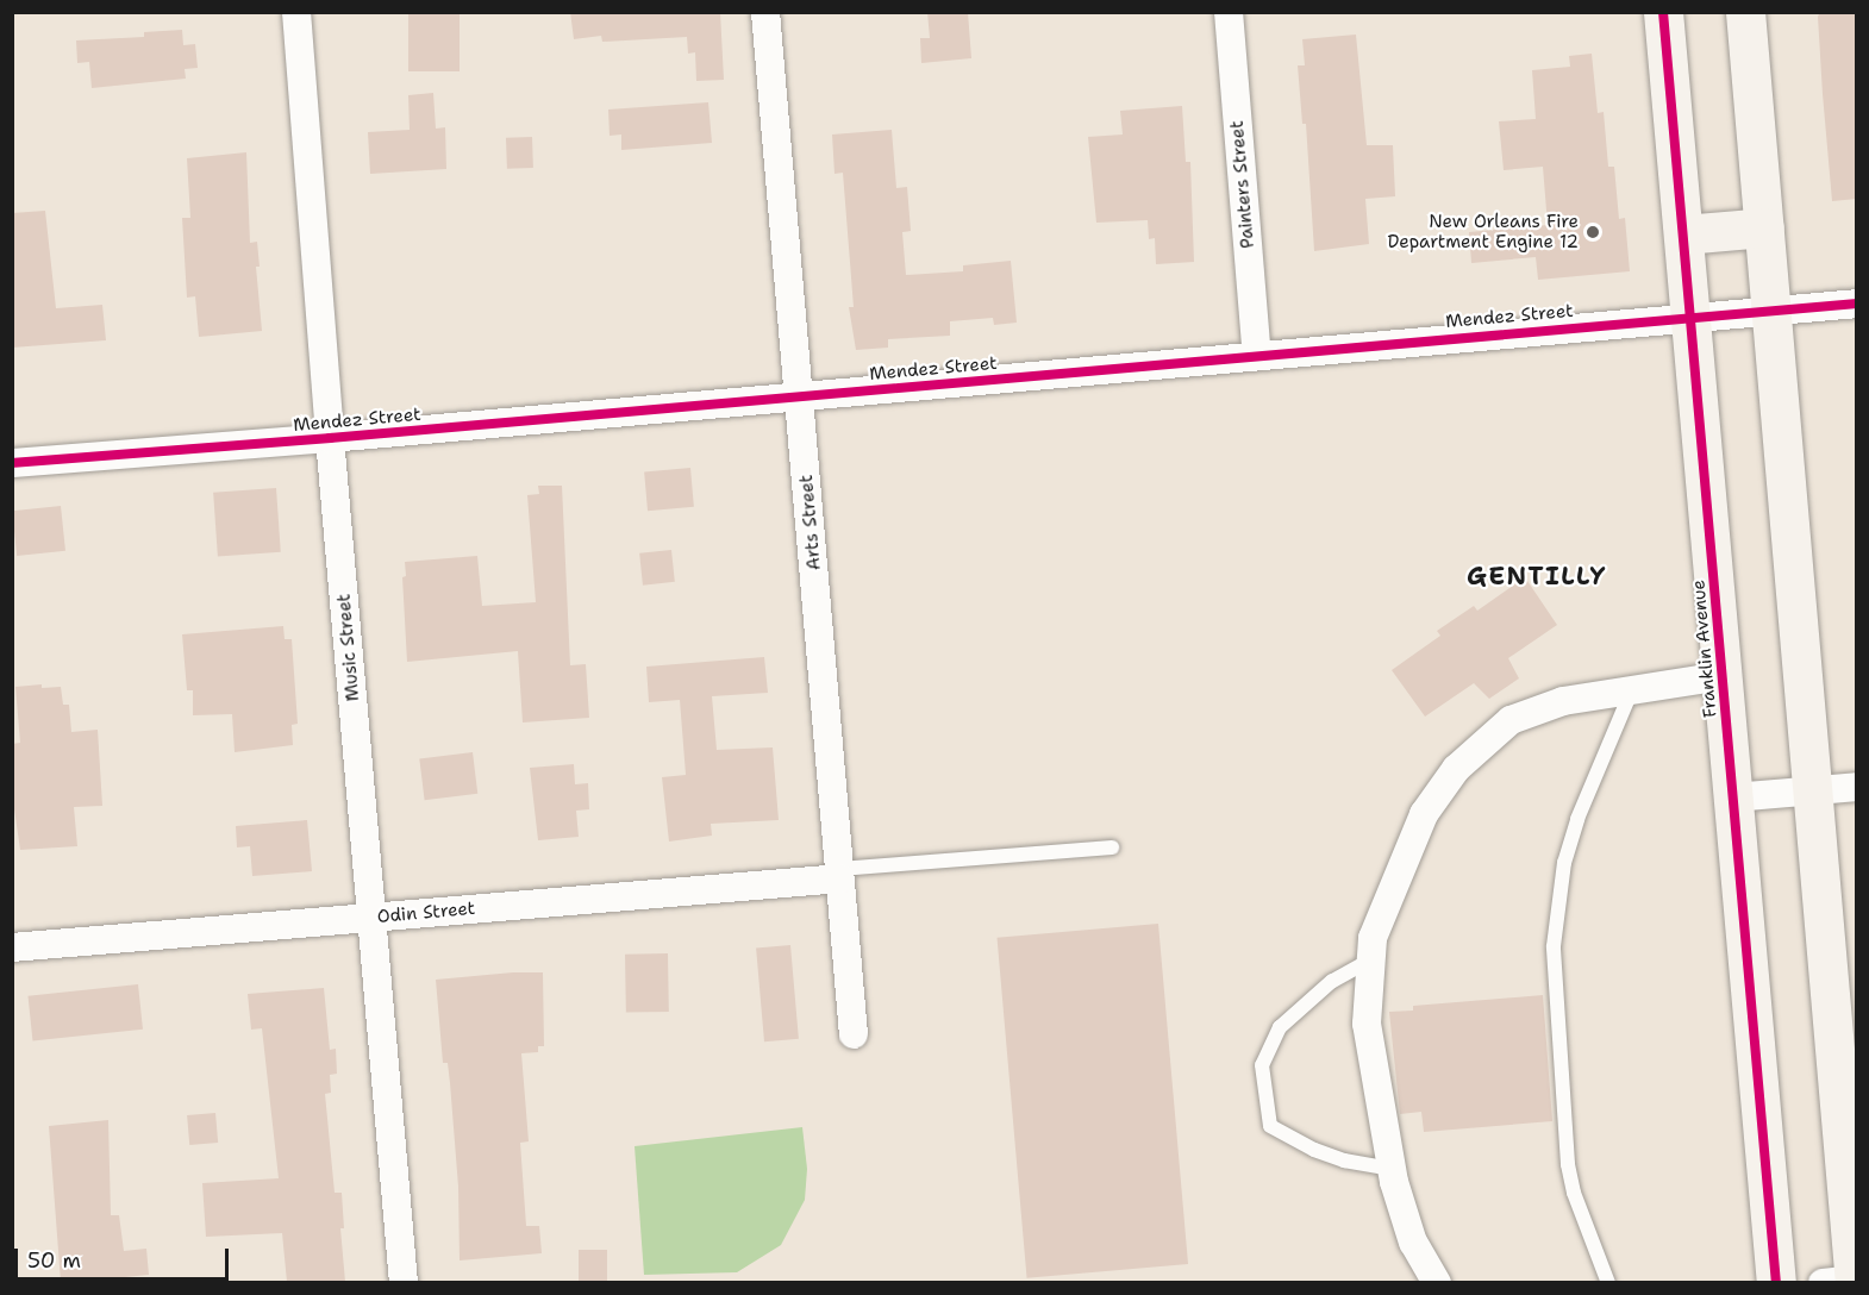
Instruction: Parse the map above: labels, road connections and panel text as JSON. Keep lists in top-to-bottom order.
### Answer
{
  "streets": {
    "street": [
      "Painters Street",
      "Mendez Street",
      "Arts Street",
      "Music Street",
      "Franklin Avenue",
      "Odin Street"
    ]
  },
  "crossings": [
    ["Painters Street", "Mendez Street"],
    ["Mendez Street", "Arts Street"],
    ["Mendez Street", "Music Street"],
    ["Mendez Street", "Franklin Avenue"],
    ["Arts Street", "Odin Street"],
    ["Music Street", "Odin Street"]
  ],
  "districts": ["GENTILLY"],
  "places": ["New Orleans Fire Department Engine 12"],
  "scale_bar": "50 m"
}
